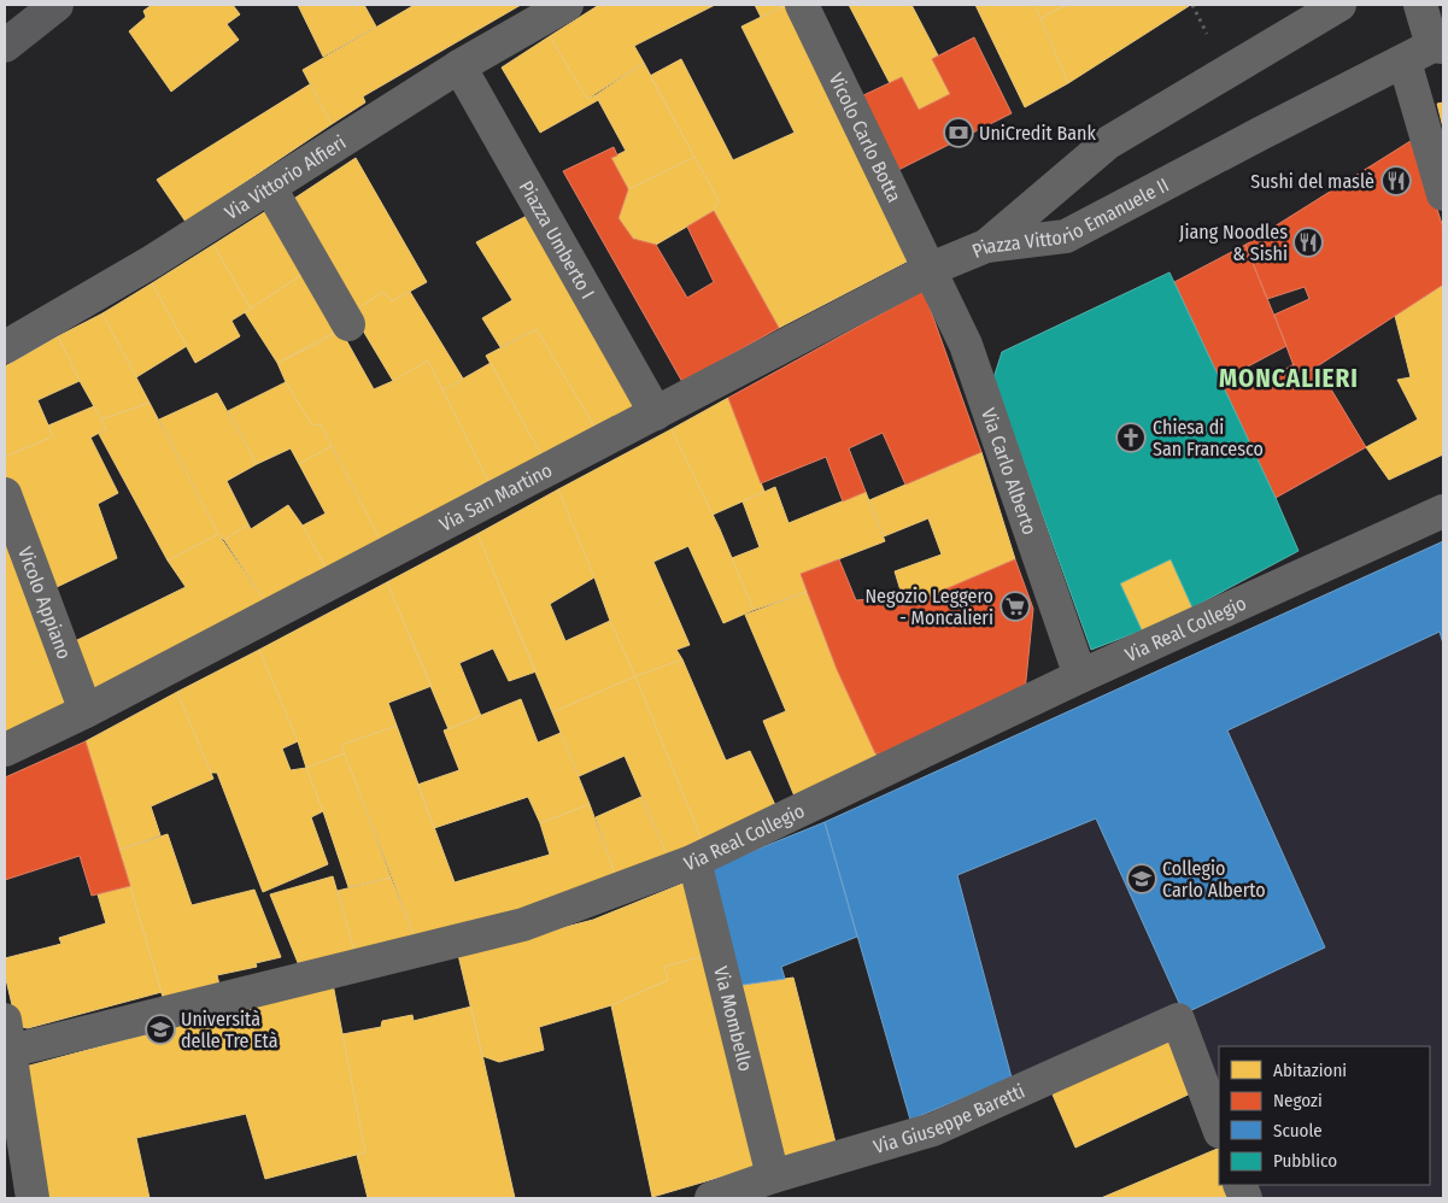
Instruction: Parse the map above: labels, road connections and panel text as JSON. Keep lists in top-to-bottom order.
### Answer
{
  "streets": {
    "street": [
      "Vicolo Carlo Botta",
      "Via Vittorio Alfieri",
      "Piazza Vittorio Emanuele II",
      "Piazza Umberto I",
      "Via Carlo Alberto",
      "Via San Martino",
      "Vicolo Appiano",
      "Via Real Collegio",
      "Via Mombello",
      "Via Giuseppe Baretti"
    ]
  },
  "crossings": [
    ["Vicolo Carlo Botta", "Via Carlo Alberto"],
    ["Vicolo Carlo Botta", "Via San Martino"],
    ["Via Vittorio Alfieri", "Piazza Umberto I"],
    ["Piazza Vittorio Emanuele II", "Via San Martino"],
    ["Piazza Umberto I", "Via San Martino"],
    ["Via Carlo Alberto", "Via San Martino"],
    ["Via Carlo Alberto", "Via Real Collegio"],
    ["Via San Martino", "Vicolo Appiano"],
    ["Via Real Collegio", "Via Mombello"],
    ["Via Mombello", "Via Giuseppe Baretti"]
  ],
  "districts": ["MONCALIERI"],
  "places": {
    "bank": ["UniCredit Bank"],
    "restaurant": ["Sushi del maslè", "Jiang Noodles & Sishi"],
    "church": ["Chiesa di San Francesco"],
    "supermarket": ["Negozio Leggero - Moncalieri"],
    "school or university": ["Collegio Carlo Alberto", "Università delle Tre Età"]
  },
  "legend": [
    "Abitazioni",
    "Negozi",
    "Scuole",
    "Pubblico"
  ]
}
